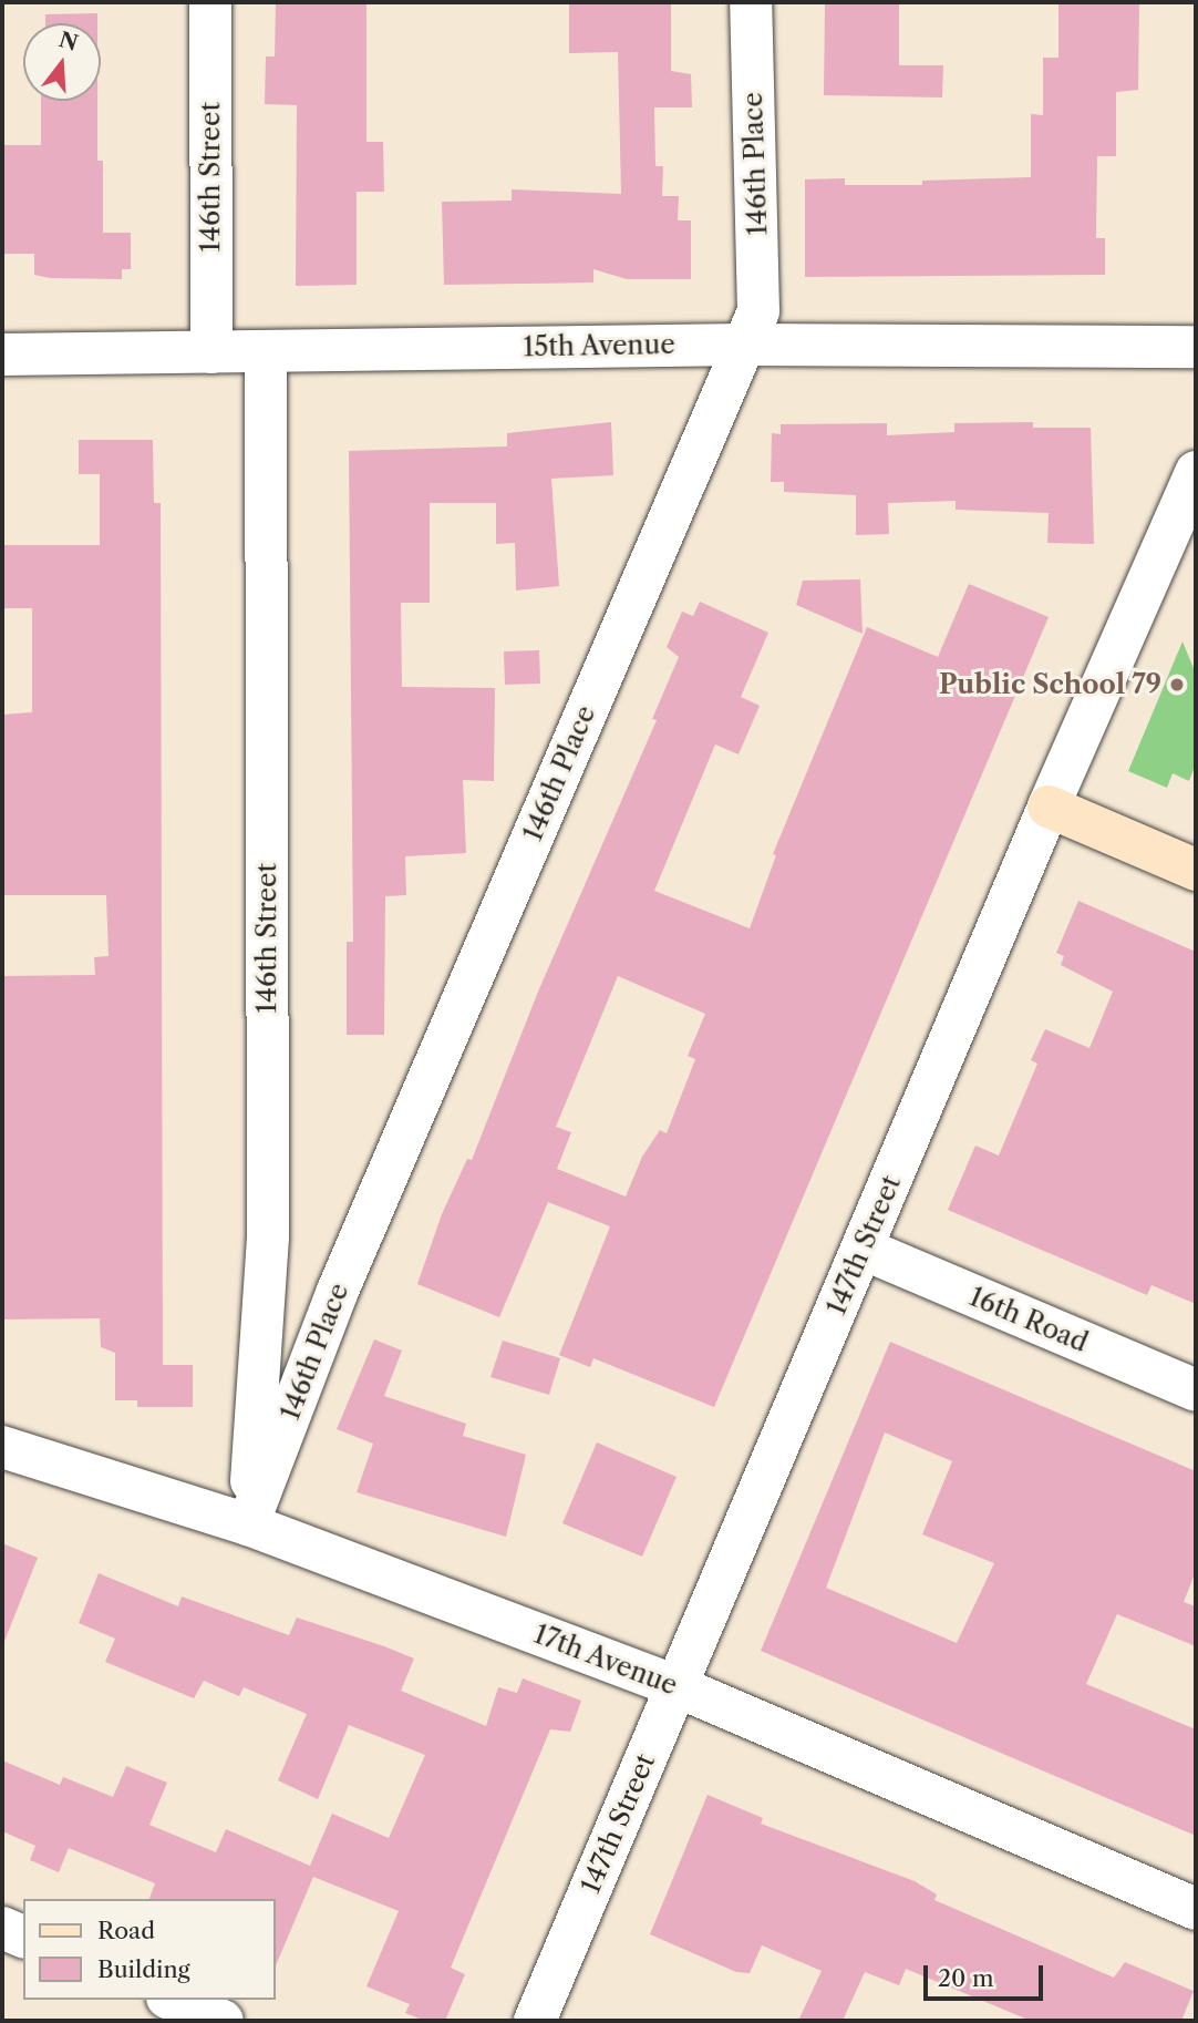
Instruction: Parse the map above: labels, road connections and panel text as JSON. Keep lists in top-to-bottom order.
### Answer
{
  "streets": {
    "street": [
      "146th Place",
      "146th Street",
      "15th Avenue",
      "147th Street",
      "16th Road",
      "17th Avenue"
    ]
  },
  "crossings": [
    ["146th Place", "146th Street"],
    ["146th Place", "15th Avenue"],
    ["146th Place", "17th Avenue"],
    ["146th Street", "15th Avenue"],
    ["146th Street", "17th Avenue"],
    ["147th Street", "16th Road"],
    ["147th Street", "17th Avenue"]
  ],
  "places": ["Public School 79"],
  "legend": ["Road", "Building"],
  "scale_bar": "20 m",
  "north": "top"
}
